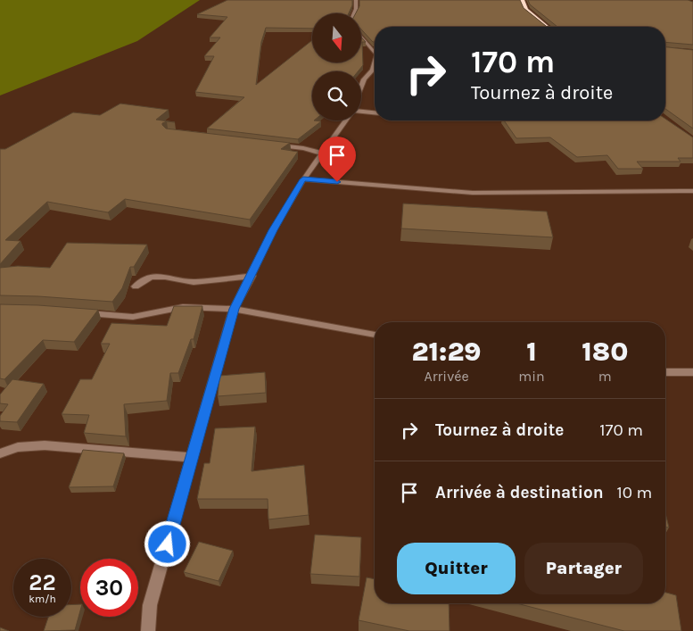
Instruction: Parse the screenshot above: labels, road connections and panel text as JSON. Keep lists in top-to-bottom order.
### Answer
{
  "north": "bottom",
  "page": {
    "turn": ["170 m", "Tournez à droite"],
    "eta": [
      "21:29",
      "Arrivée",
      "1",
      "min",
      "180",
      "m"
    ],
    "list": [
      {
        "name": "Tournez à droite",
        "value": "170 m"
      },
      {
        "name": "Arrivée à destination",
        "value": "10 m"
      }
    ],
    "buttons": ["Quitter", "Partager"],
    "speed": "22 km/h",
    "limit": "30"
  }
}
